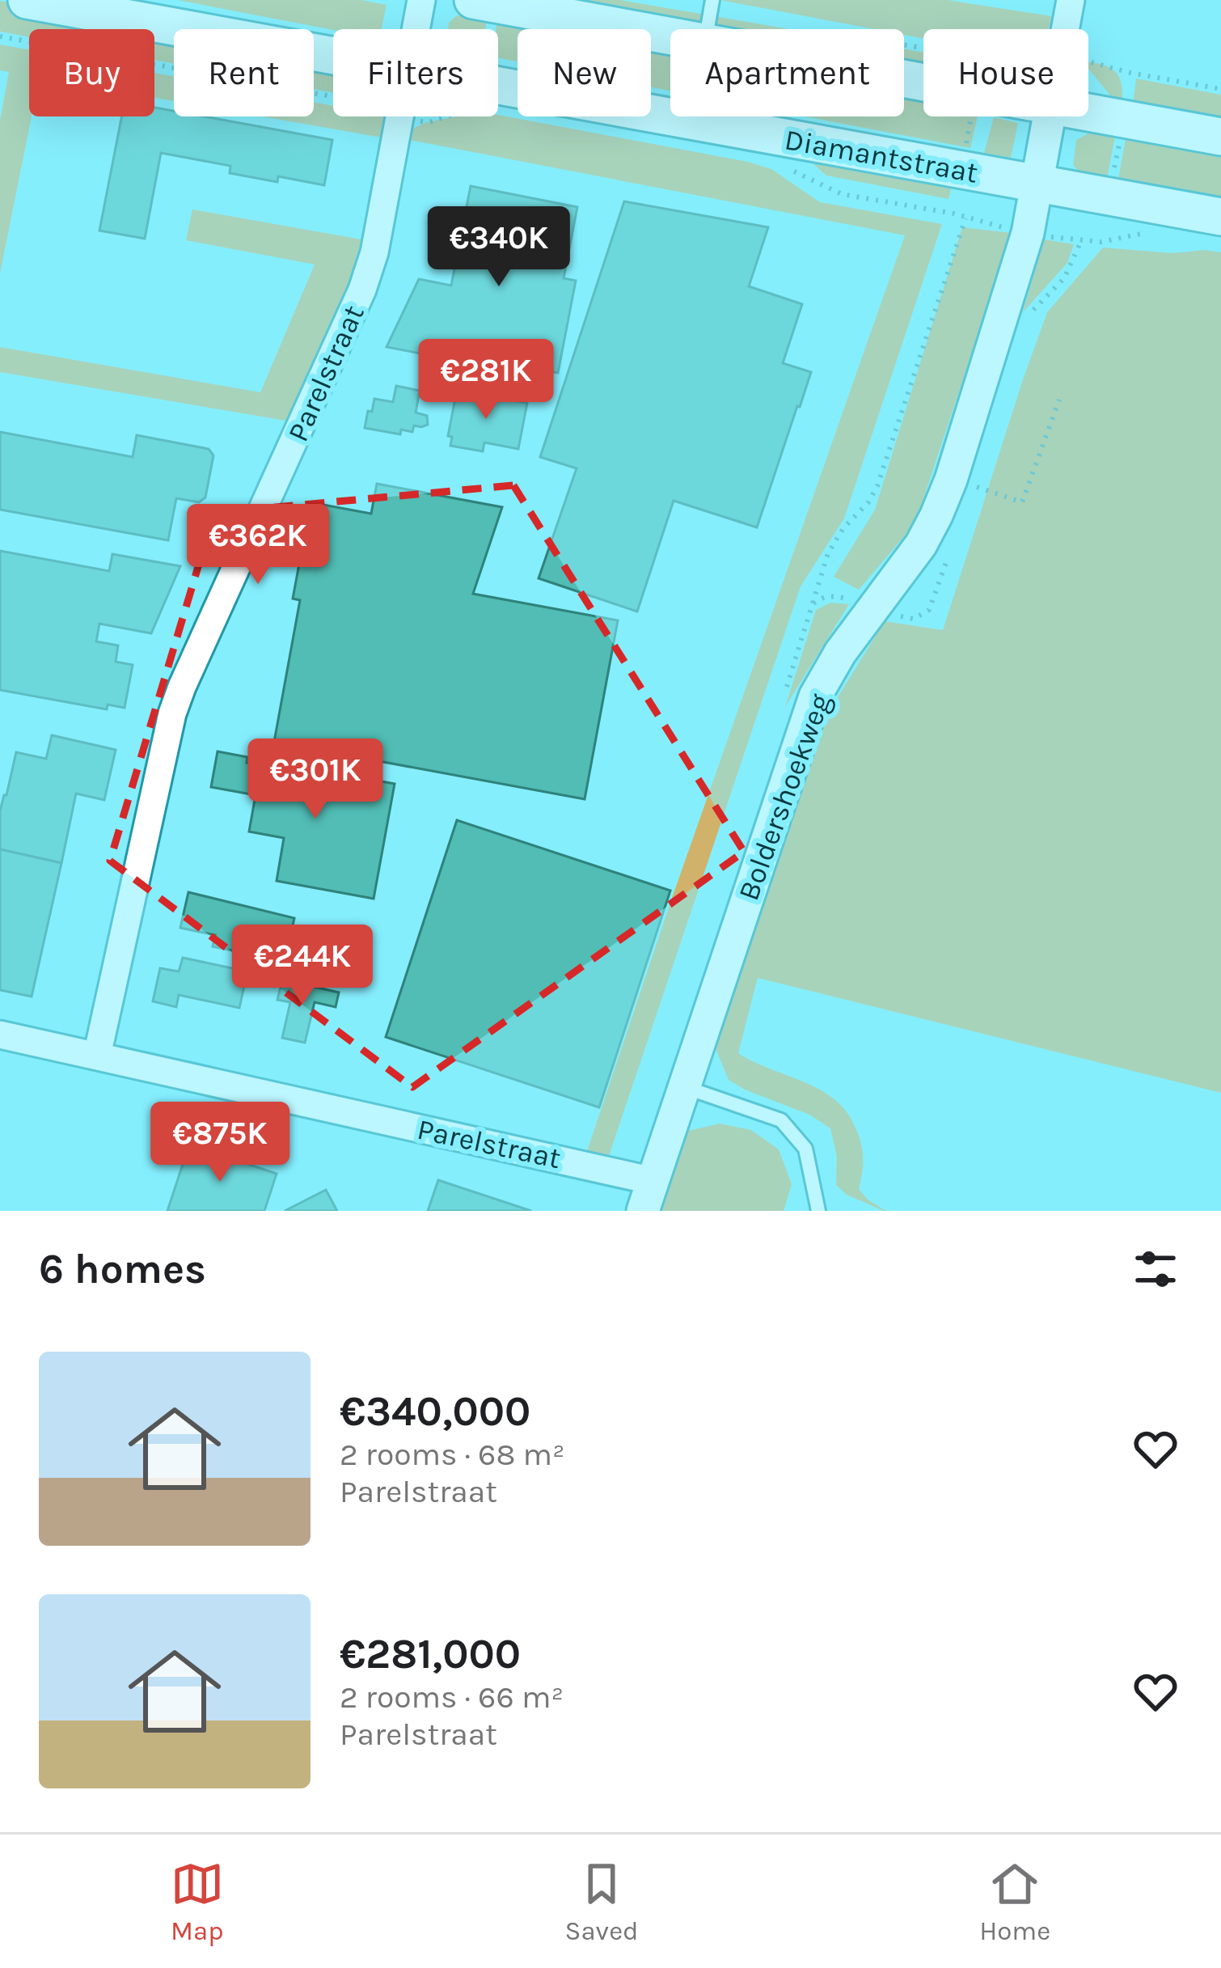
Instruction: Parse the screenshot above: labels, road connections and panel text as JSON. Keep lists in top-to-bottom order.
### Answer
{
  "streets": {
    "main road": ["Diamantstraat"],
    "street": ["Parelstraat", "Boldershoekweg"]
  },
  "crossings": [
    ["Diamantstraat", "Boldershoekweg"],
    ["Parelstraat", "Boldershoekweg"]
  ],
  "page": {
    "chip": [
      "Buy",
      "Rent",
      "Filters",
      "New",
      "Apartment",
      "House"
    ],
    "price": [
      "€340K",
      "€281K",
      "€362K",
      "€301K",
      "€244K",
      "€875K"
    ],
    "heading": "6 homes",
    "list": [
      {
        "name": "€340,000",
        "note": "2 rooms · 68 m² · Parelstraat"
      },
      {
        "name": "€281,000",
        "note": "2 rooms · 66 m² · Parelstraat"
      }
    ],
    "tabs": ["Map", "Saved", "Home"]
  }
}
